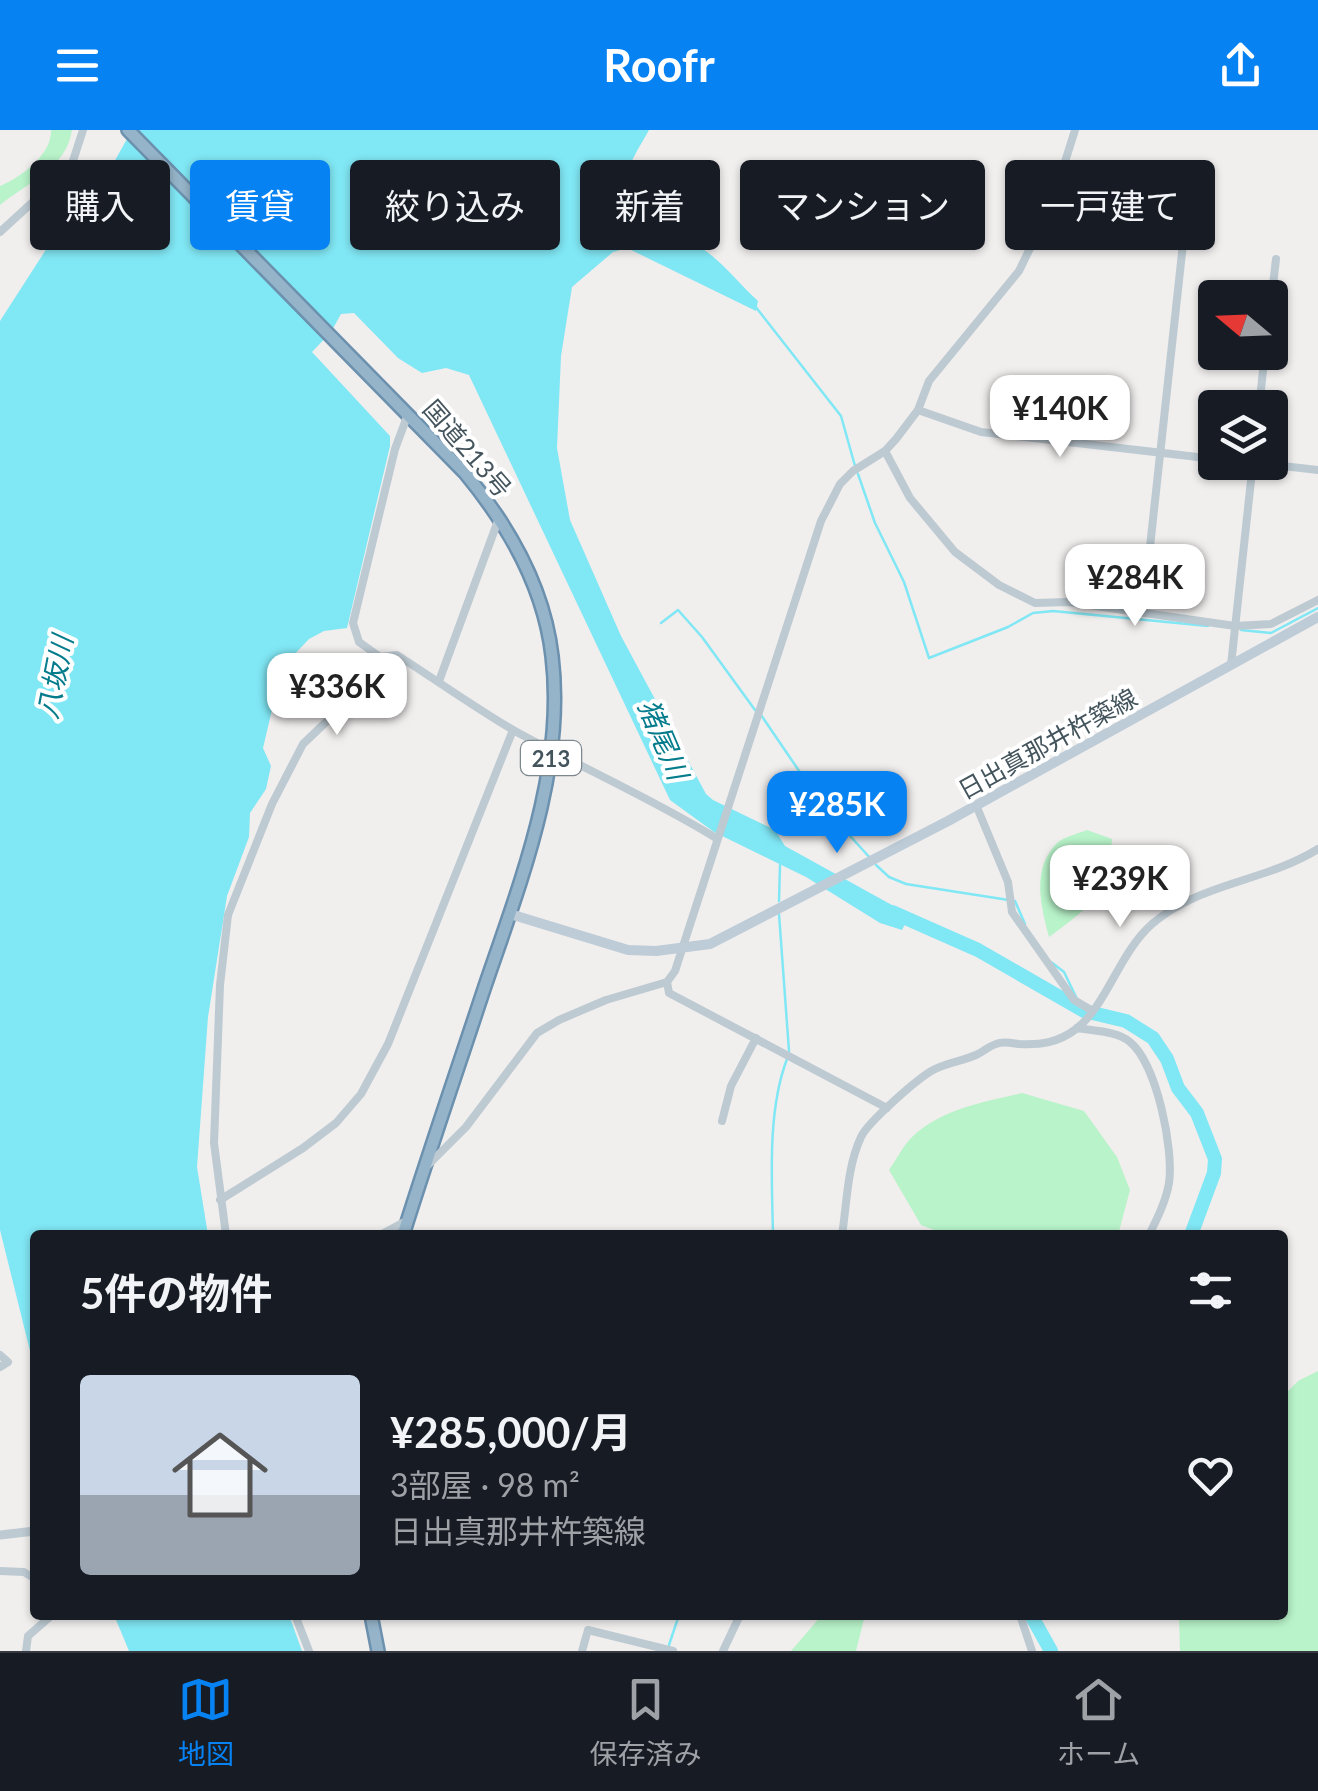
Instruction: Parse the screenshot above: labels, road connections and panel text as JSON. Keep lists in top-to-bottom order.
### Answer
{
  "streets": {
    "highway": ["国道213号", "213"],
    "main road": ["日出真那井杵築線"]
  },
  "crossings": [
    ["国道213号", "日出真那井杵築線"]
  ],
  "water": ["八坂川", "猪尾川"],
  "north": "left",
  "page": {
    "header": "Roofr",
    "chip": [
      "購入",
      "賃貸",
      "絞り込み",
      "新着",
      "マンション",
      "一戸建て"
    ],
    "price": [
      "¥140K",
      "¥284K",
      "¥336K",
      "¥285K",
      "¥239K"
    ],
    "heading": "5件の物件",
    "list": [
      {
        "name": "¥285,000/月",
        "note": "3部屋 · 98 m² · 日出真那井杵築線"
      }
    ],
    "tabs": ["地図", "保存済み", "ホーム"]
  }
}
